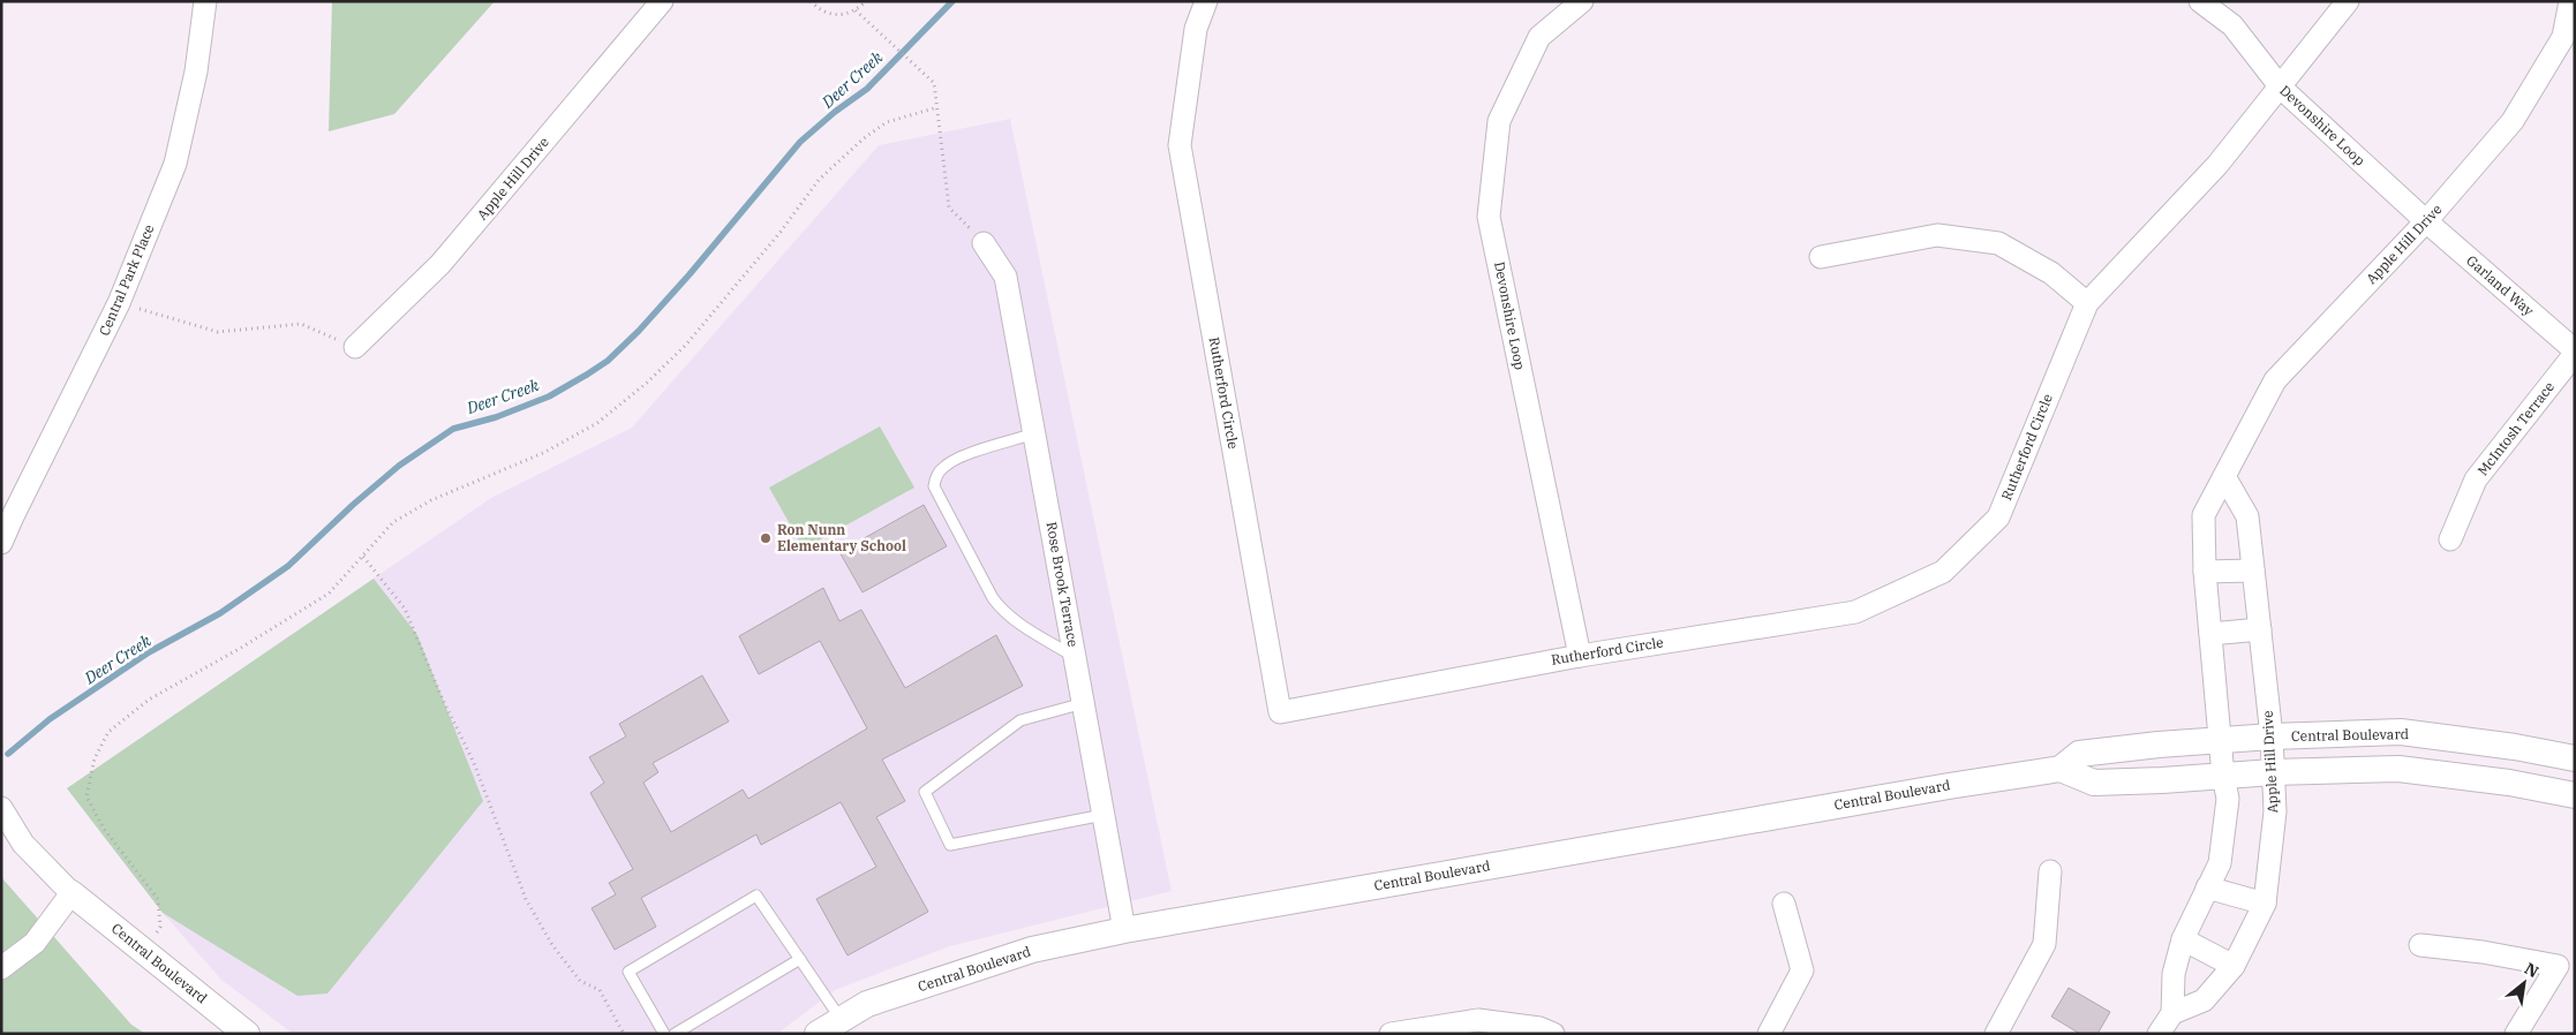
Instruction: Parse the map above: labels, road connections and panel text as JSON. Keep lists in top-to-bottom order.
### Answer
{
  "streets": {
    "street": [
      "Devonshire Loop",
      "Apple Hill Drive",
      "Central Park Place",
      "Garland Way",
      "Rutherford Circle",
      "McIntosh Terrace",
      "Rose Brook Terrace",
      "Central Boulevard"
    ]
  },
  "crossings": [
    ["Devonshire Loop", "Apple Hill Drive"],
    ["Devonshire Loop", "Garland Way"],
    ["Devonshire Loop", "Rutherford Circle"],
    ["Apple Hill Drive", "Garland Way"],
    ["Apple Hill Drive", "Central Boulevard"],
    ["Garland Way", "McIntosh Terrace"],
    ["Rose Brook Terrace", "Central Boulevard"]
  ],
  "water": ["Deer Creek"],
  "places": ["Ron Nunn Elementary School"],
  "north": "top right"
}
